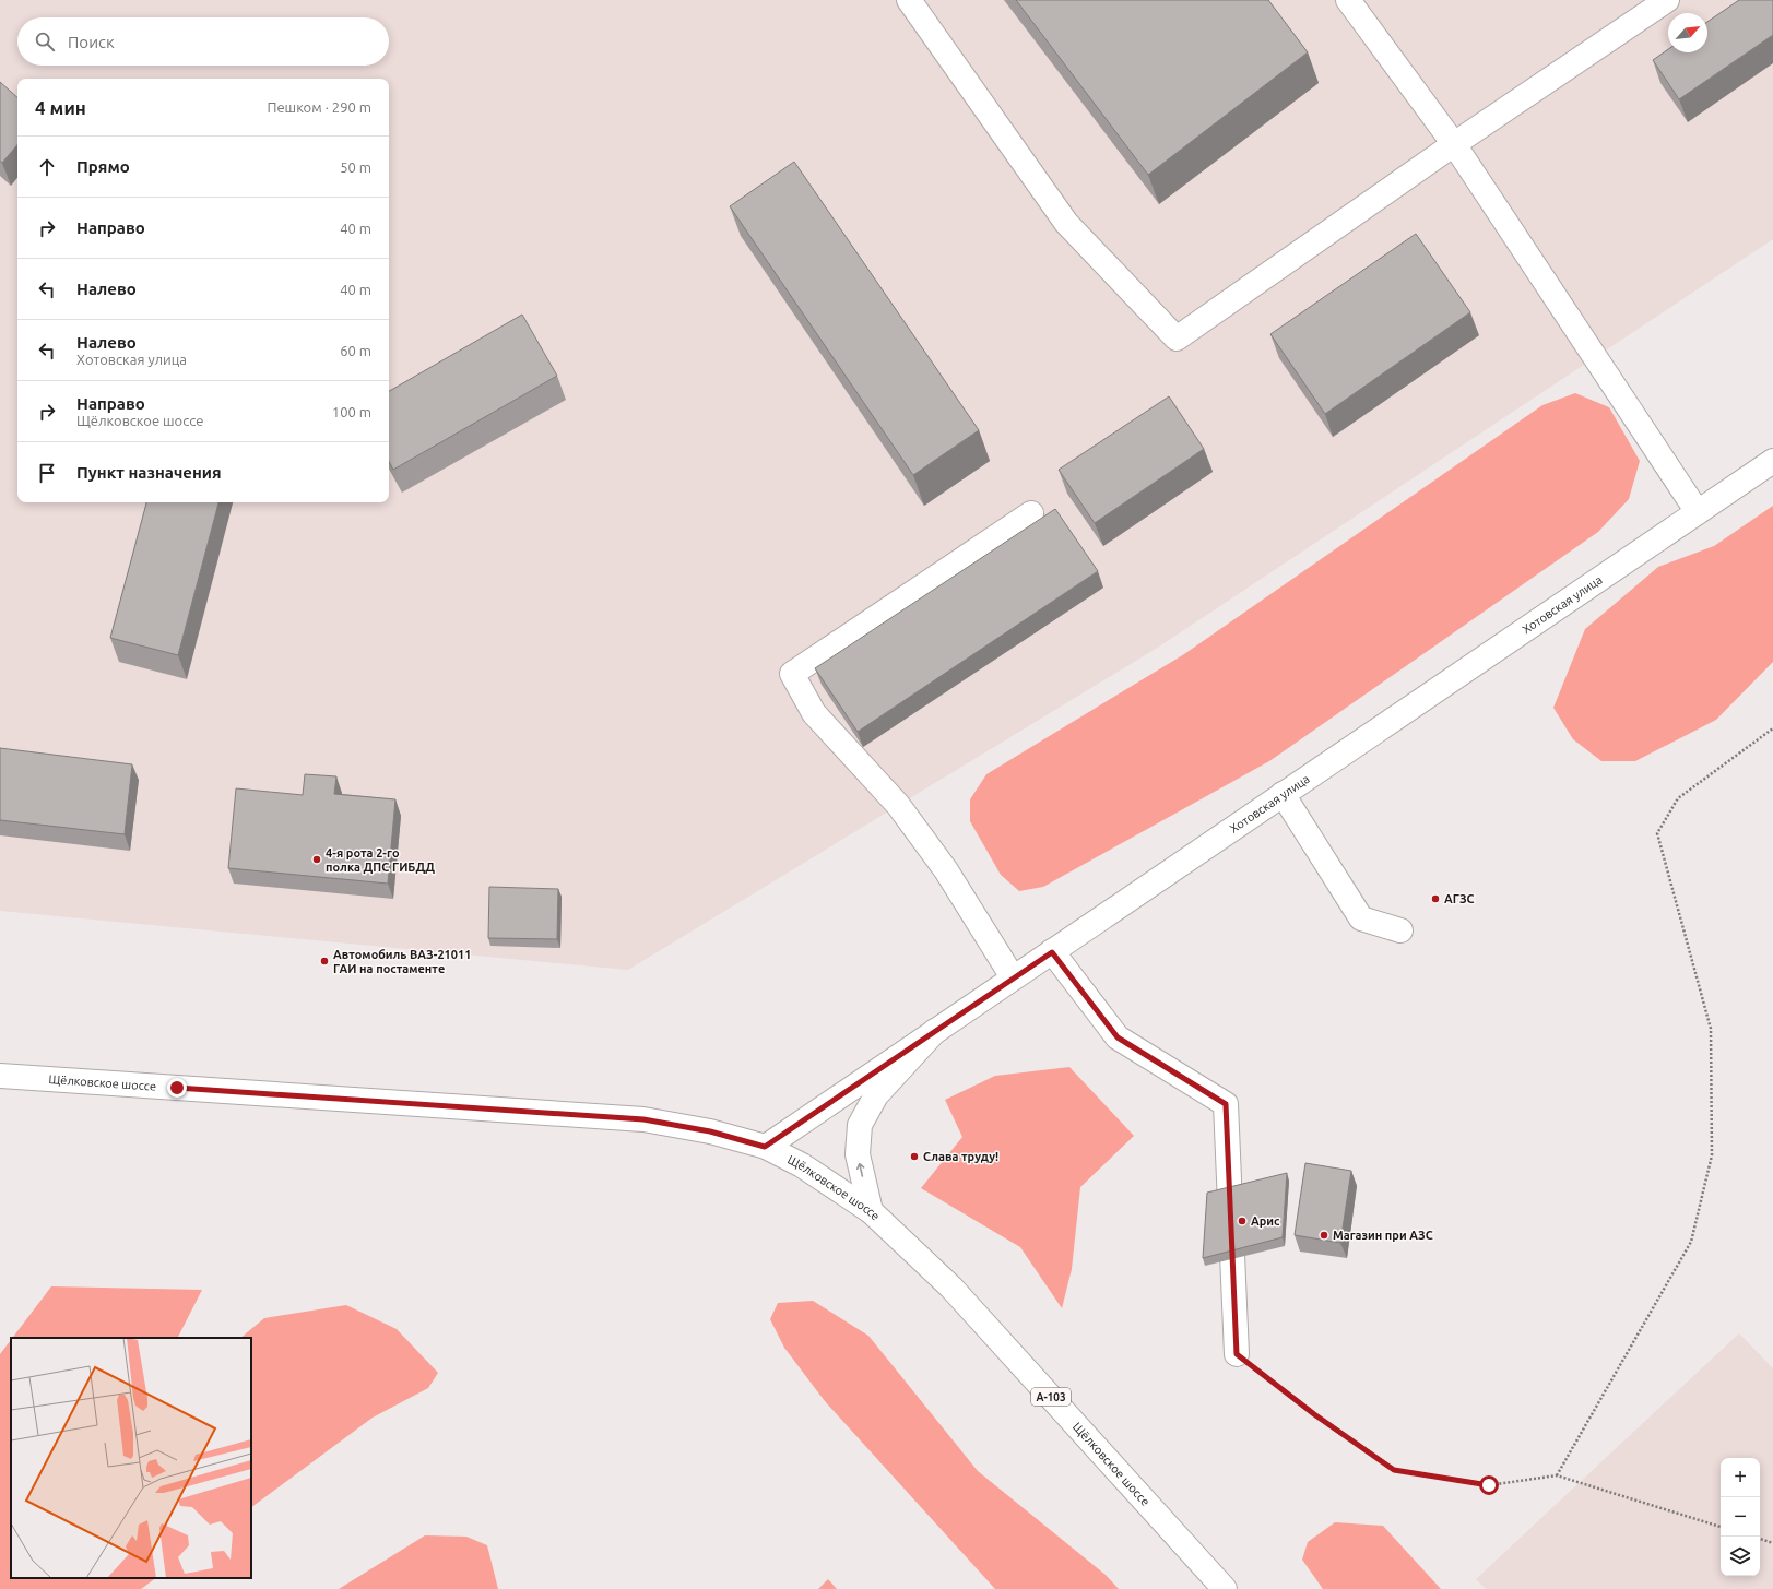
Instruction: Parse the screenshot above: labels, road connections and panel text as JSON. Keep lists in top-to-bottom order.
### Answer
{
  "streets": {
    "main road": ["Хотовская улица", "Щёлковское шоссе", "А-103"]
  },
  "crossings": [
    ["Хотовская улица", "Щёлковское шоссе"]
  ],
  "places": [
    "4-я рота 2-го полка ДПС ГИБДД",
    "АГЗС",
    "Автомобиль ВАЗ-21011 ГАИ на постаменте",
    "Слава труду!",
    "Арис",
    "Магазин при АЗС"
  ],
  "north": "top right",
  "page": {
    "search": "Поиск",
    "heading": ["4 мин", "Пешком · 290 m"],
    "list": [
      ["Прямо", "50 m"],
      ["Направо", "40 m"],
      ["Налево", "40 m"],
      ["Налево", "Хотовская улица", "60 m"],
      ["Направо", "Щёлковское шоссе", "100 m"],
      "Пункт назначения"
    ],
    "map_buttons": ["+", "−"]
  }
}
